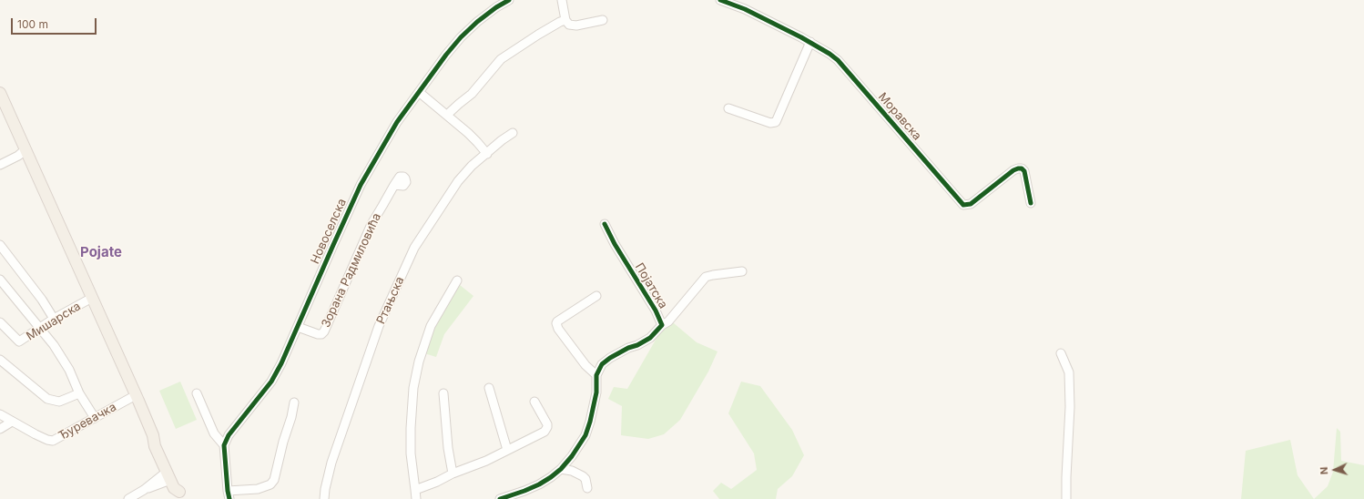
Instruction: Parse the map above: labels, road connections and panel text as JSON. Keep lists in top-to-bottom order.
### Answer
{
  "streets": {
    "street": [
      "Моравска",
      "Новоселска",
      "Зорана Радмиловића",
      "Појатска",
      "Ртањска",
      "Мишарска",
      "Ђуревачка"
    ]
  },
  "crossings": [
    ["Новоселска", "Зорана Радмиловића"]
  ],
  "districts": ["Pojate"],
  "scale_bar": "100 m",
  "north": "left"
}
